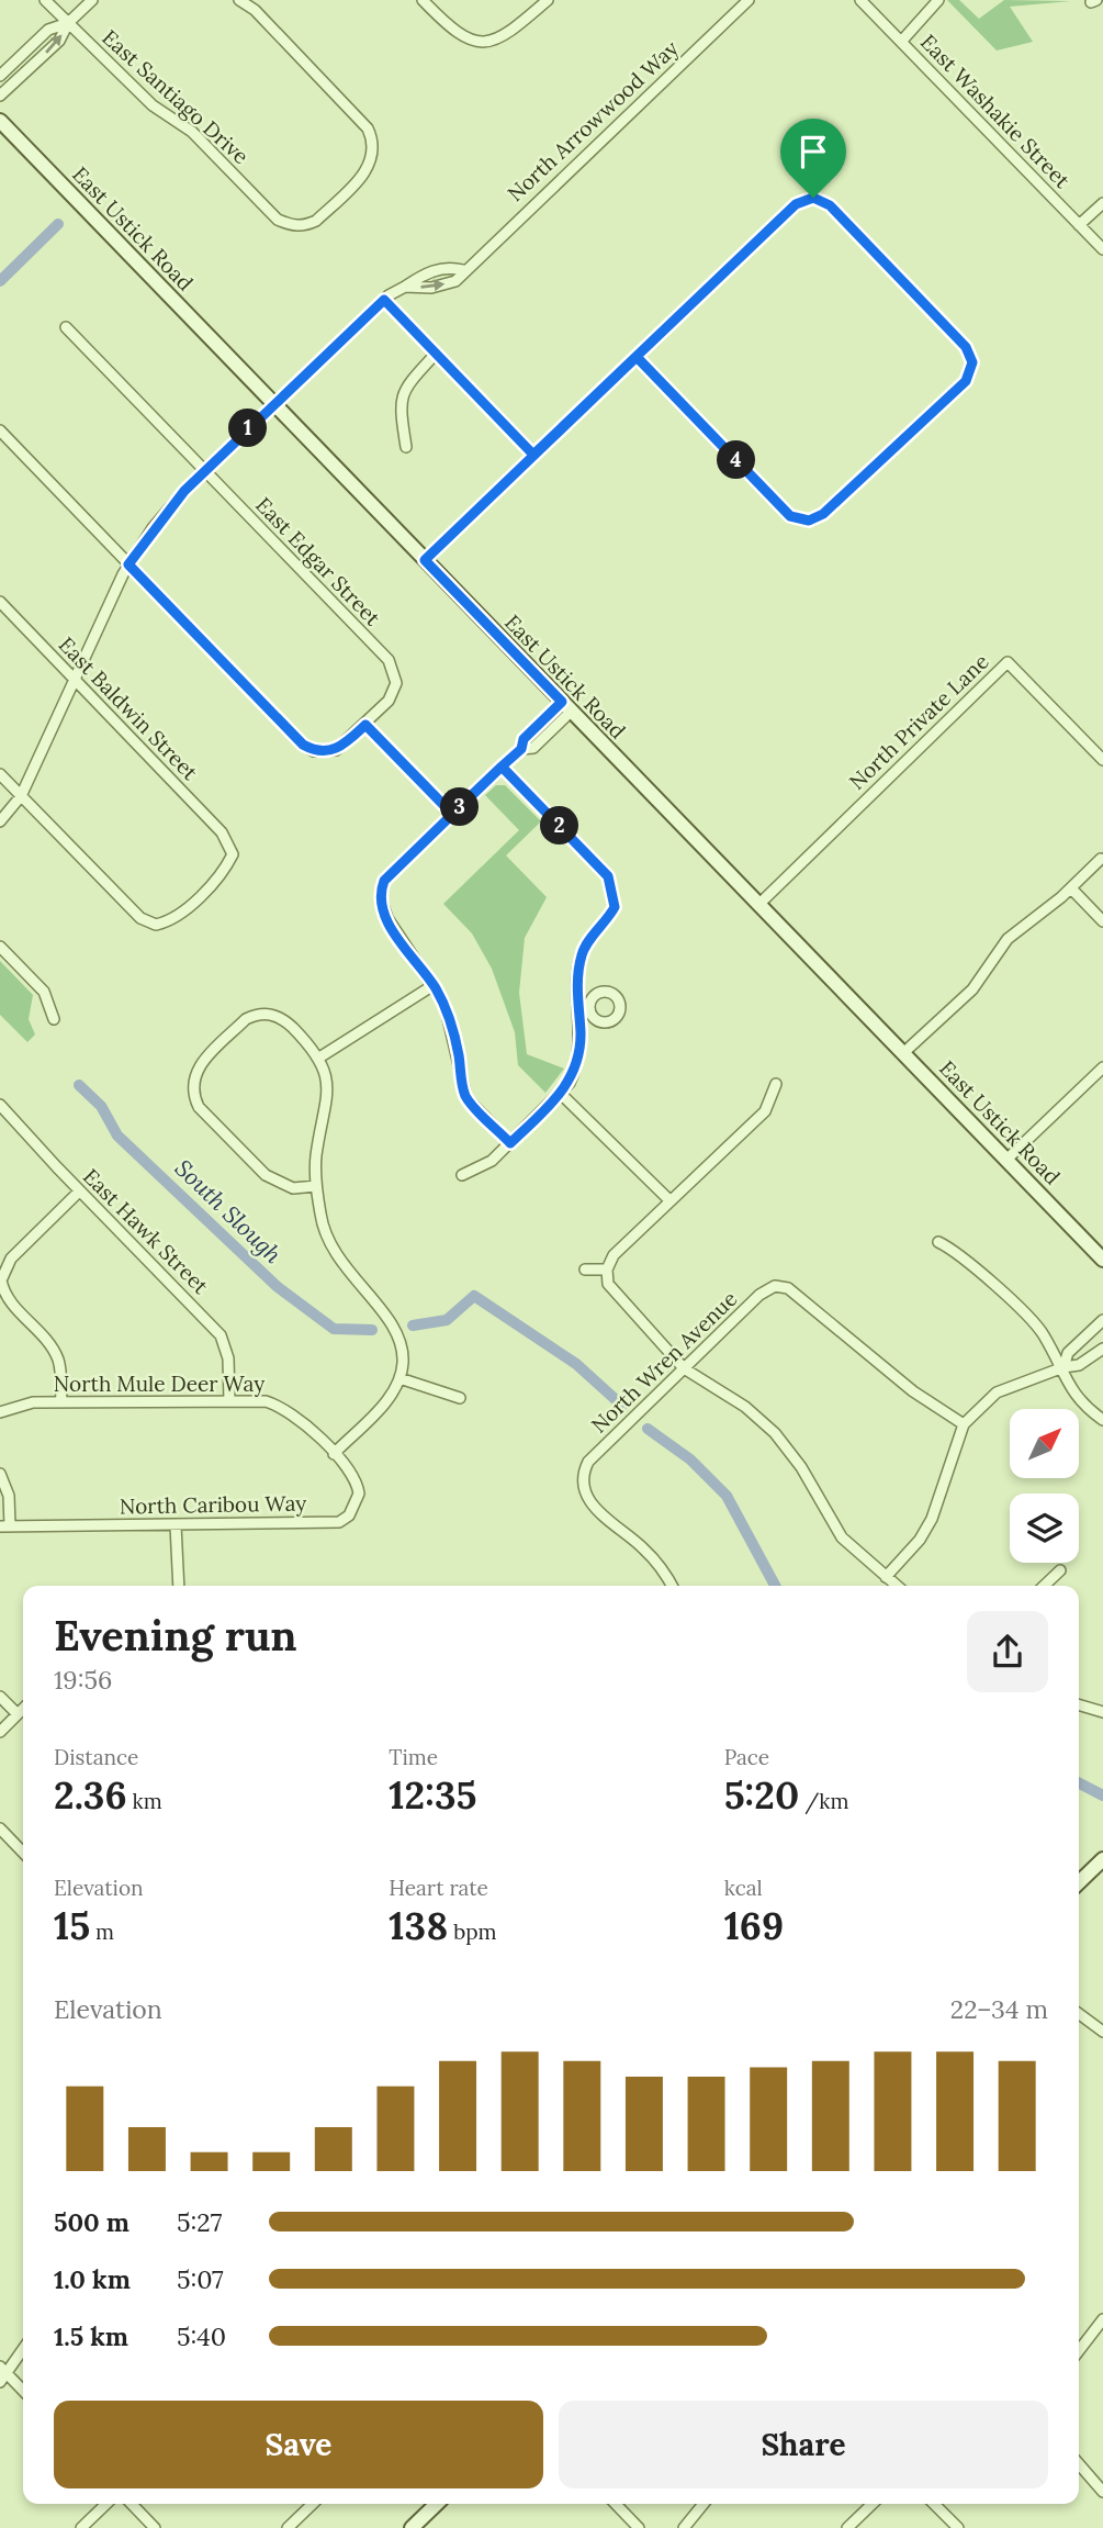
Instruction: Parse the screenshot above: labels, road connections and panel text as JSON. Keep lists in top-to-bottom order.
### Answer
{
  "streets": {
    "main road": ["East Ustick Road"],
    "street": [
      "East Santiago Drive",
      "East Washakie Street",
      "North Arrowwood Way",
      "East Edgar Street",
      "East Baldwin Street",
      "North Private Lane",
      "East Hawk Street",
      "North Wren Avenue",
      "North Mule Deer Way",
      "North Caribou Way"
    ]
  },
  "crossings": [
    ["North Arrowwood Way", "East Ustick Road"],
    ["North Arrowwood Way", "East Edgar Street"],
    ["North Arrowwood Way", "East Baldwin Street"],
    ["East Ustick Road", "North Private Lane"],
    ["East Hawk Street", "North Mule Deer Way"],
    ["North Mule Deer Way", "North Caribou Way"]
  ],
  "water": ["South Slough"],
  "north": "top right",
  "page": {
    "pins": [
      "1",
      "4",
      "3",
      "2"
    ],
    "heading": ["Evening run", "19:56"],
    "stats": [
      ["Distance", "2.36 km"],
      ["Time", "12:35"],
      ["Pace", "5:20 /km"],
      ["Elevation", "15 m"],
      ["Heart rate", "138 bpm"],
      ["kcal", "169"]
    ],
    "chart": ["Elevation", "22–34 m"],
    "list": [
      {
        "name": "500 m",
        "note": "5:27"
      },
      {
        "name": "1.0 km",
        "note": "5:07"
      },
      {
        "name": "1.5 km",
        "note": "5:40"
      }
    ],
    "buttons": ["Save", "Share"]
  }
}
